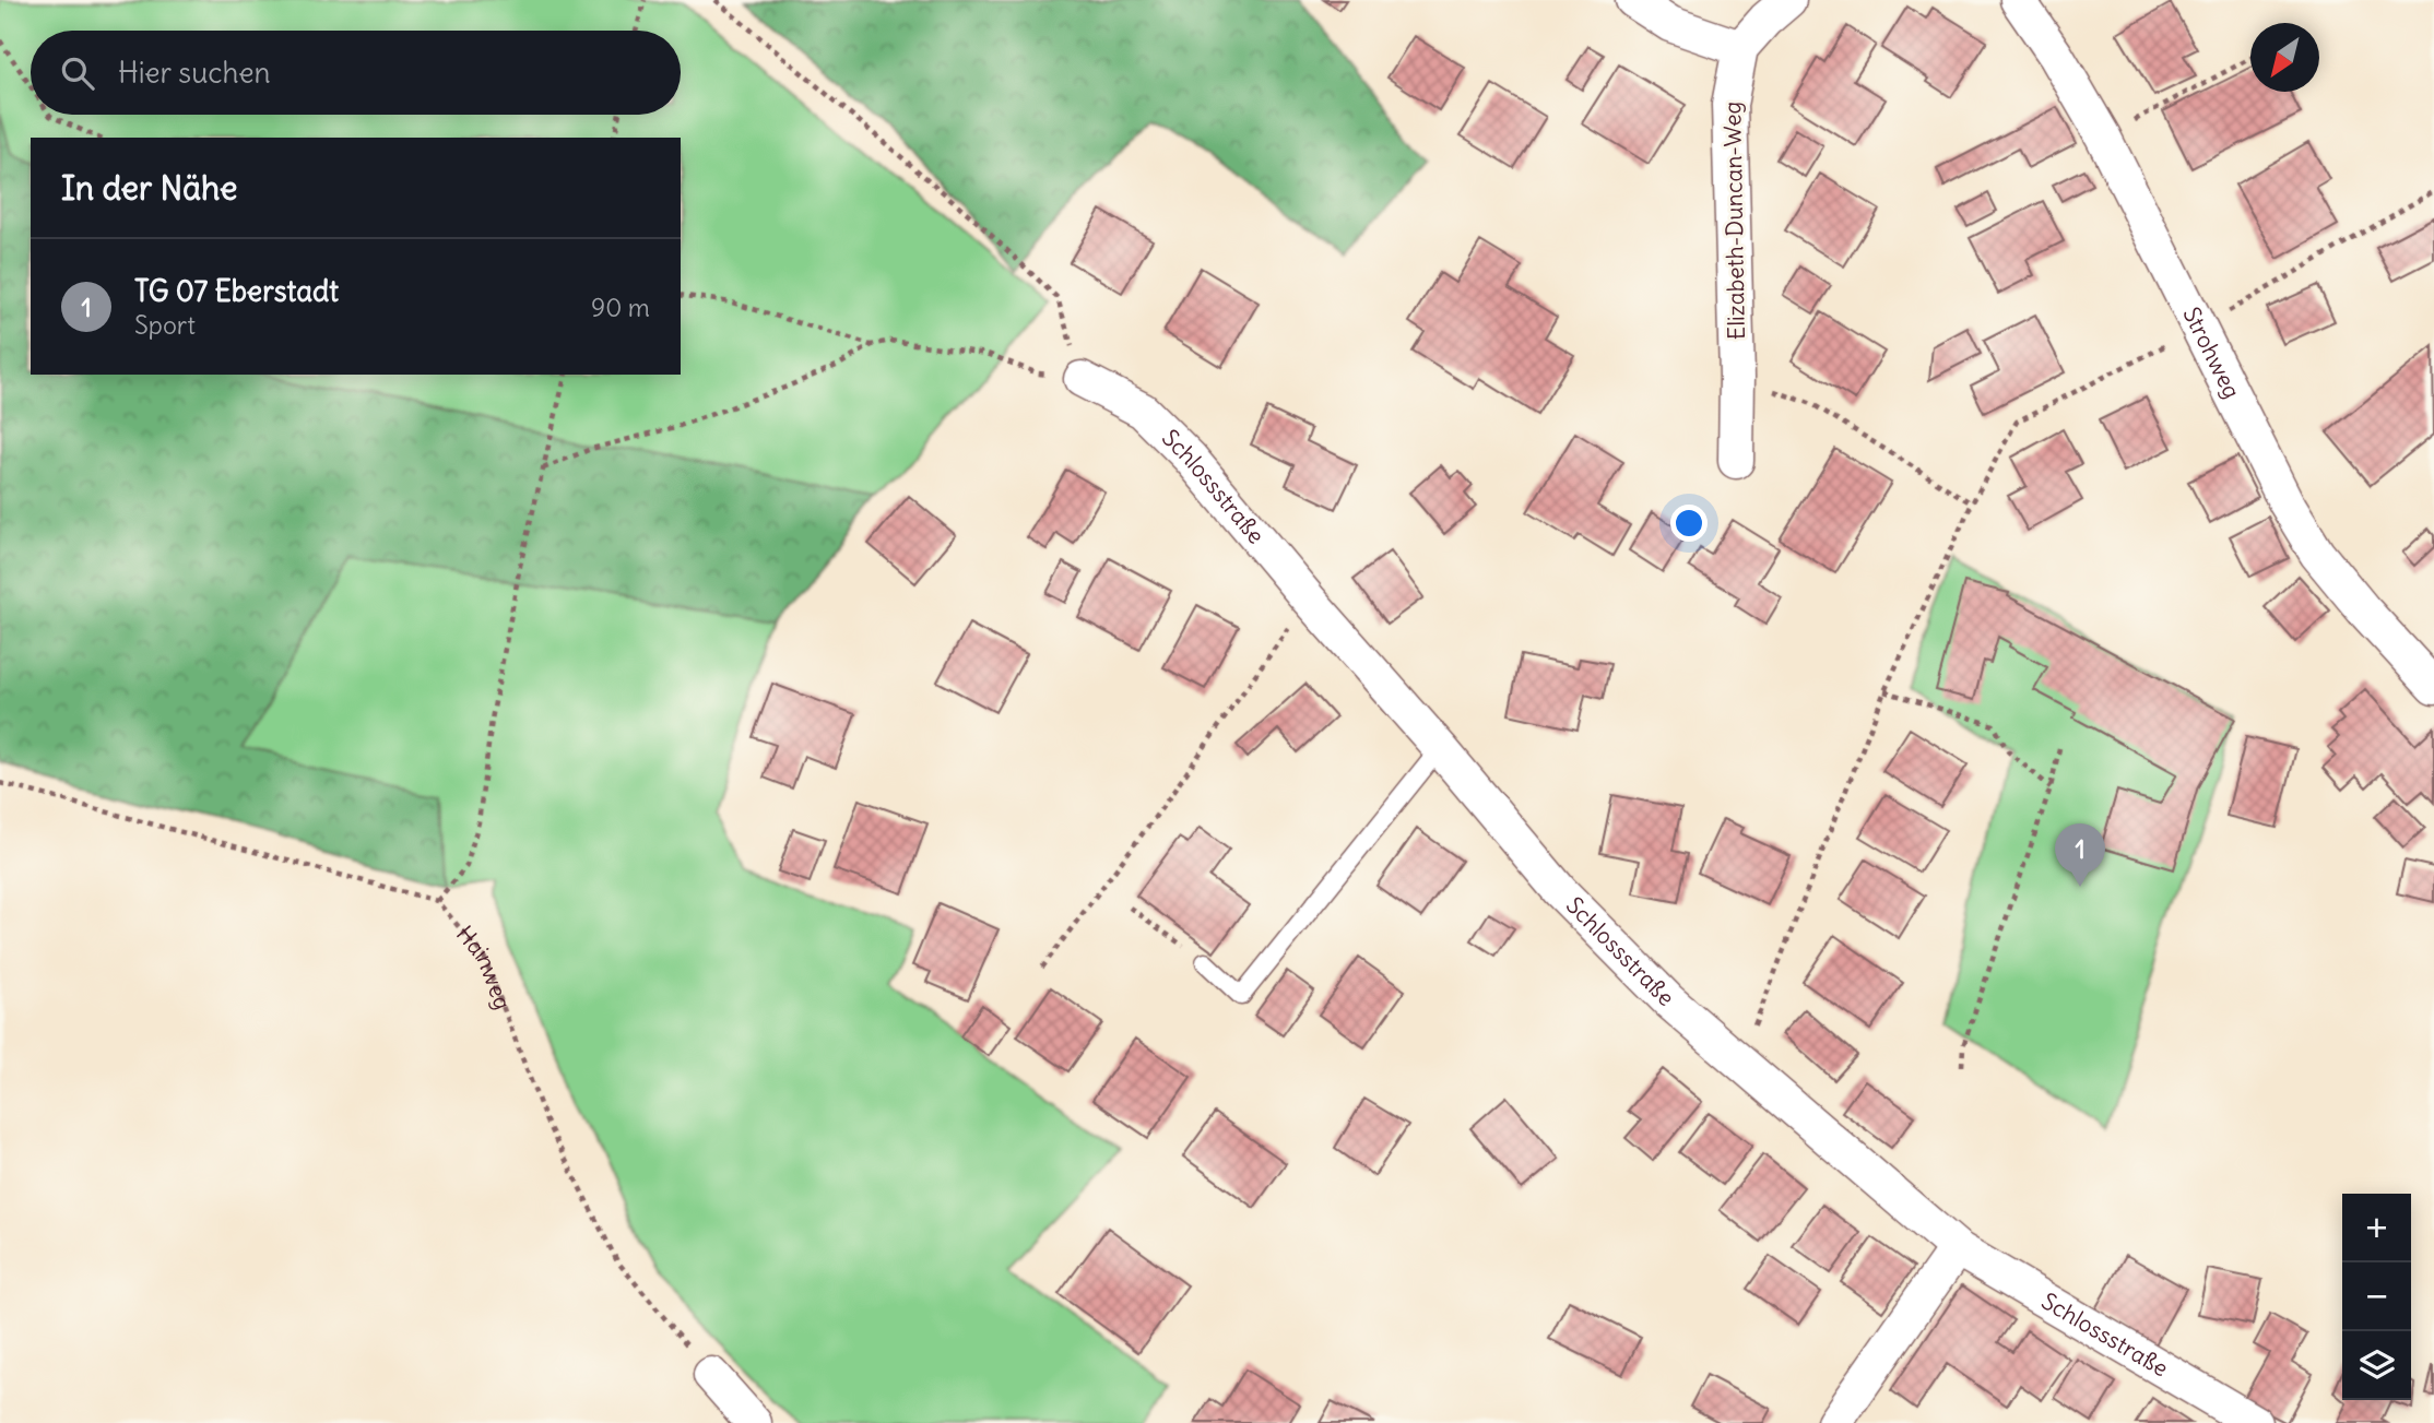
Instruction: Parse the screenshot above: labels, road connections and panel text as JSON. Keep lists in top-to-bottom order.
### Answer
{
  "streets": {
    "street": ["Elizabeth-Duncan-Weg", "Strohweg", "Schlossstraße"],
    "path": ["Hainweg"]
  },
  "north": "bottom left",
  "page": {
    "search": "Hier suchen",
    "heading": "In der Nähe",
    "list": [
      {
        "mark": "1",
        "name": "TG 07 Eberstadt",
        "note": "Sport",
        "value": "90 m"
      }
    ],
    "pins": "1",
    "map_buttons": ["+", "−"]
  }
}
